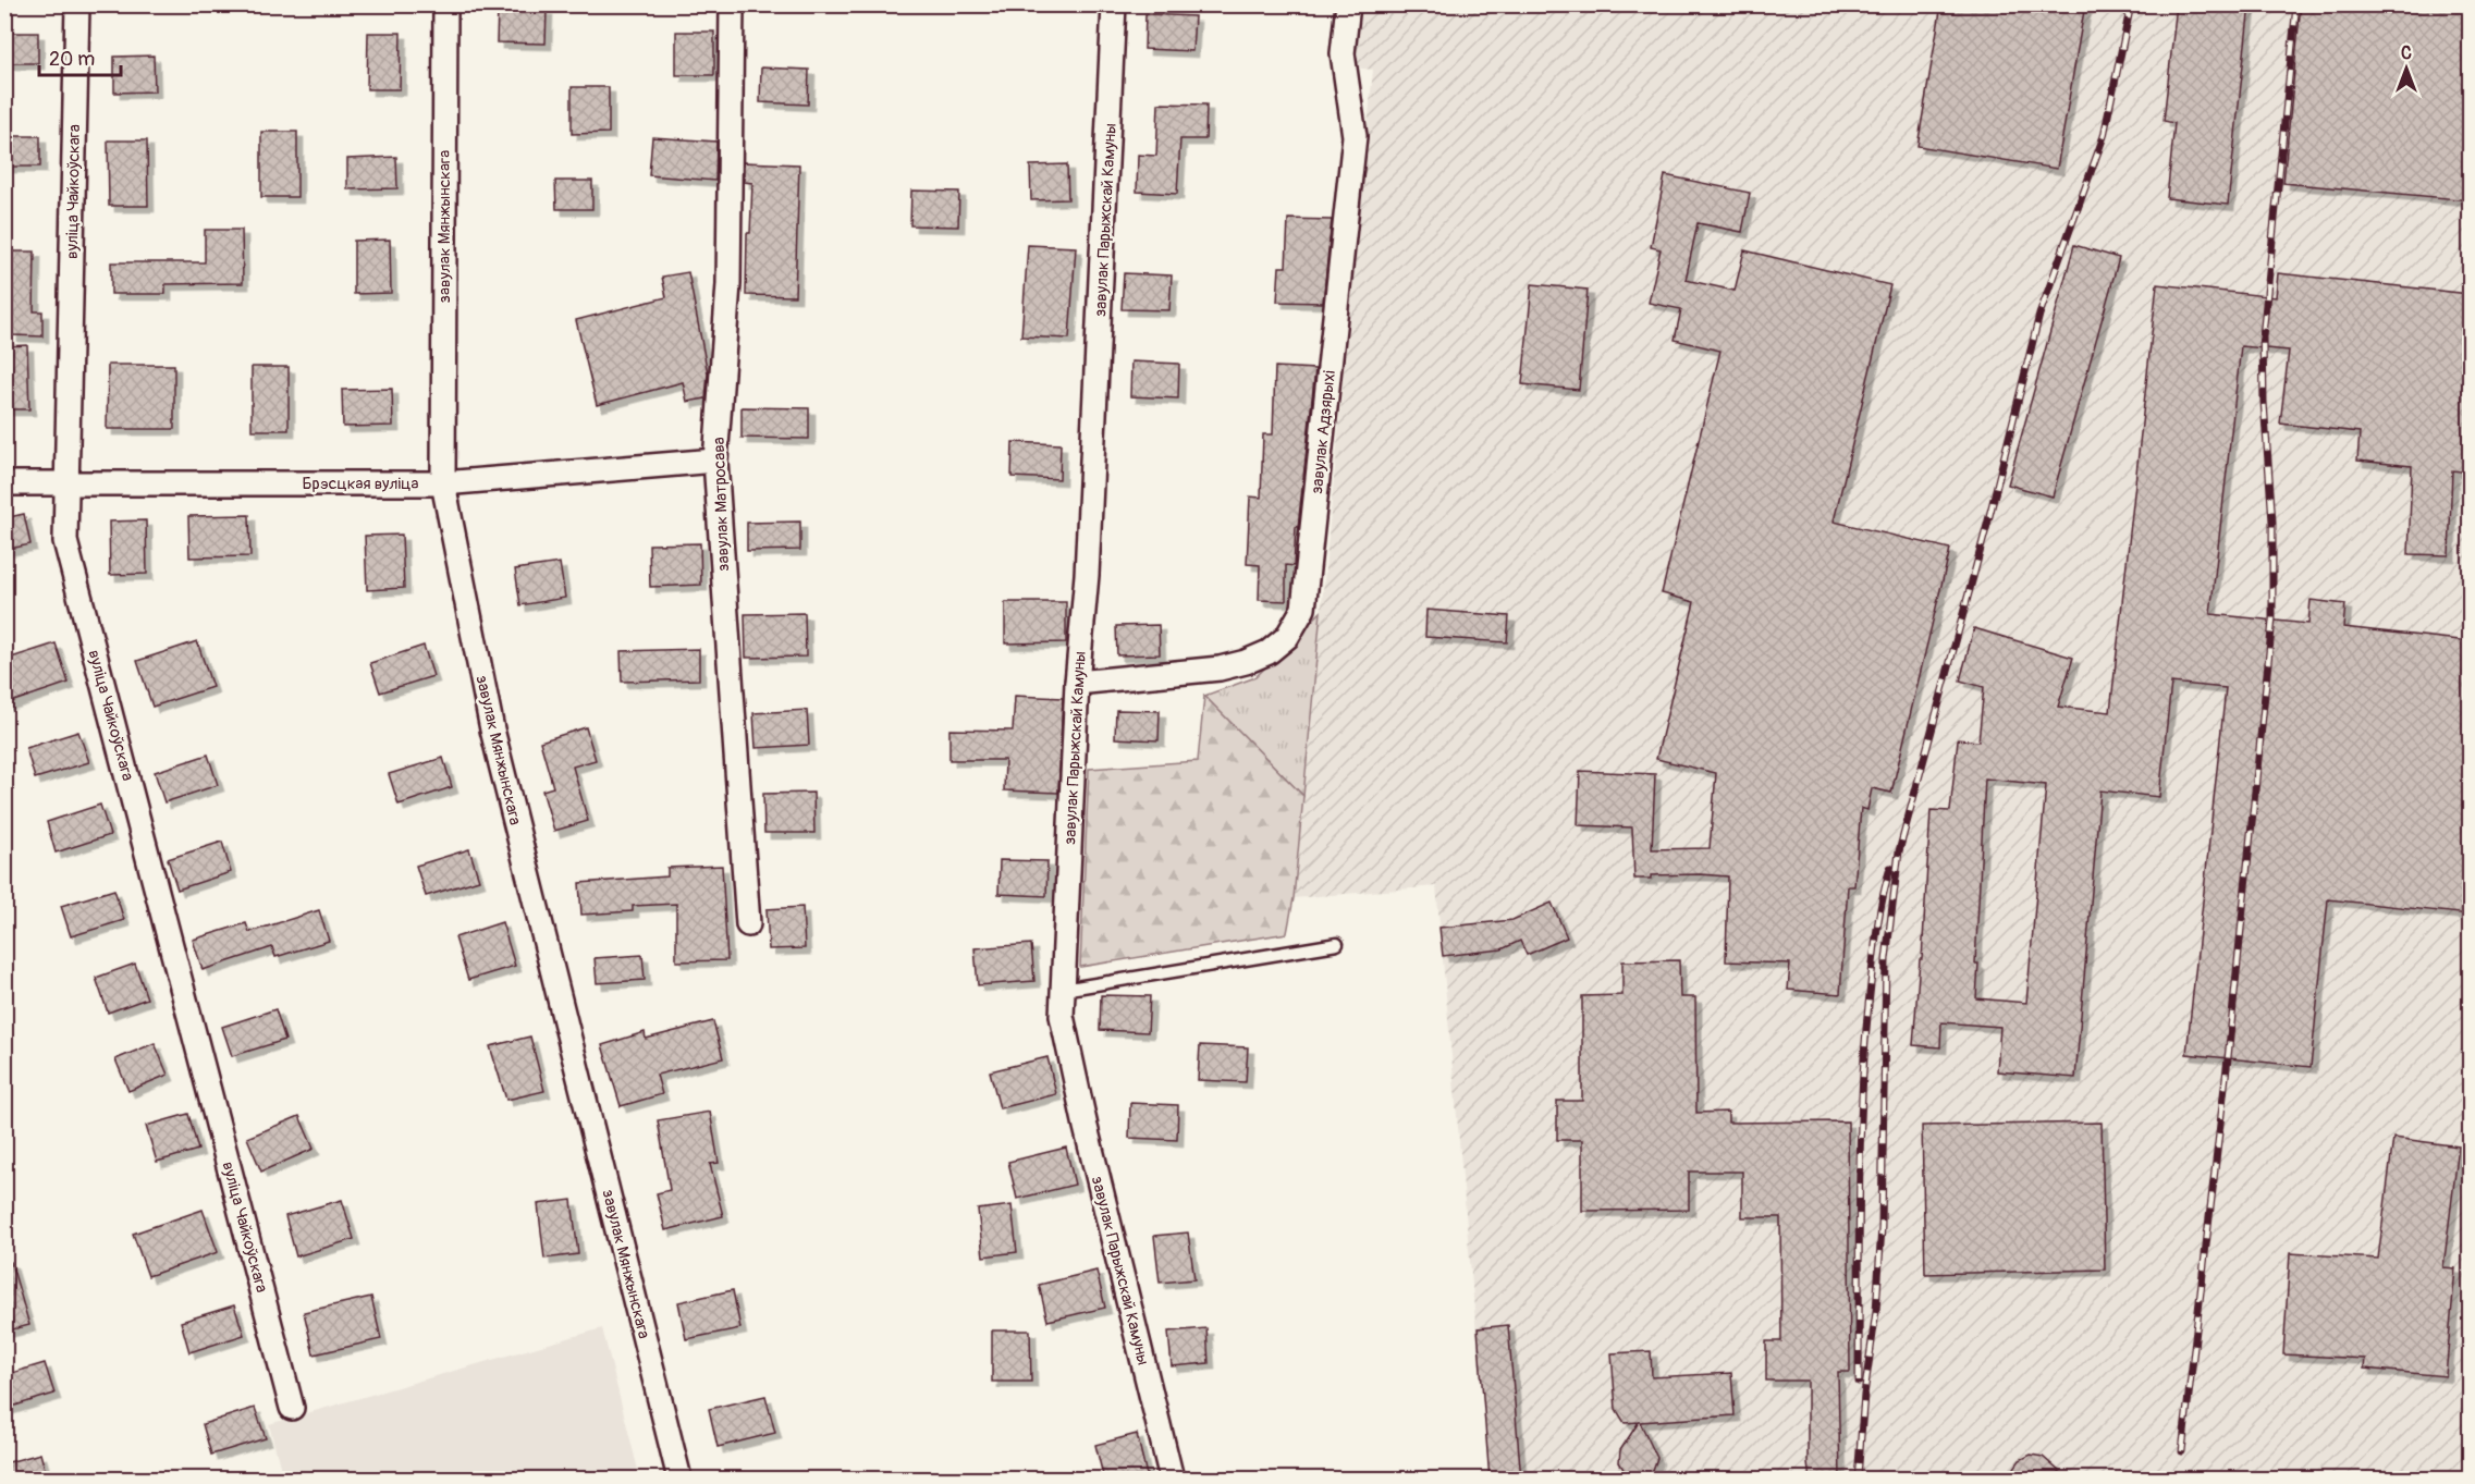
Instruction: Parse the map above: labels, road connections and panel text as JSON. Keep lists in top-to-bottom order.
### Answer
{
  "streets": {
    "street": [
      "вуліца Чайкоўскага",
      "завулак Парыжскай Камуны",
      "завулак Мянжынскага",
      "завулак Адзярыхі",
      "Брэсцкая вуліца",
      "завулак Матросава"
    ]
  },
  "crossings": [
    ["вуліца Чайкоўскага", "Брэсцкая вуліца"],
    ["завулак Парыжскай Камуны", "завулак Адзярыхі"],
    ["завулак Мянжынскага", "Брэсцкая вуліца"],
    ["Брэсцкая вуліца", "завулак Матросава"]
  ],
  "scale_bar": "20 m",
  "north": "top"
}
